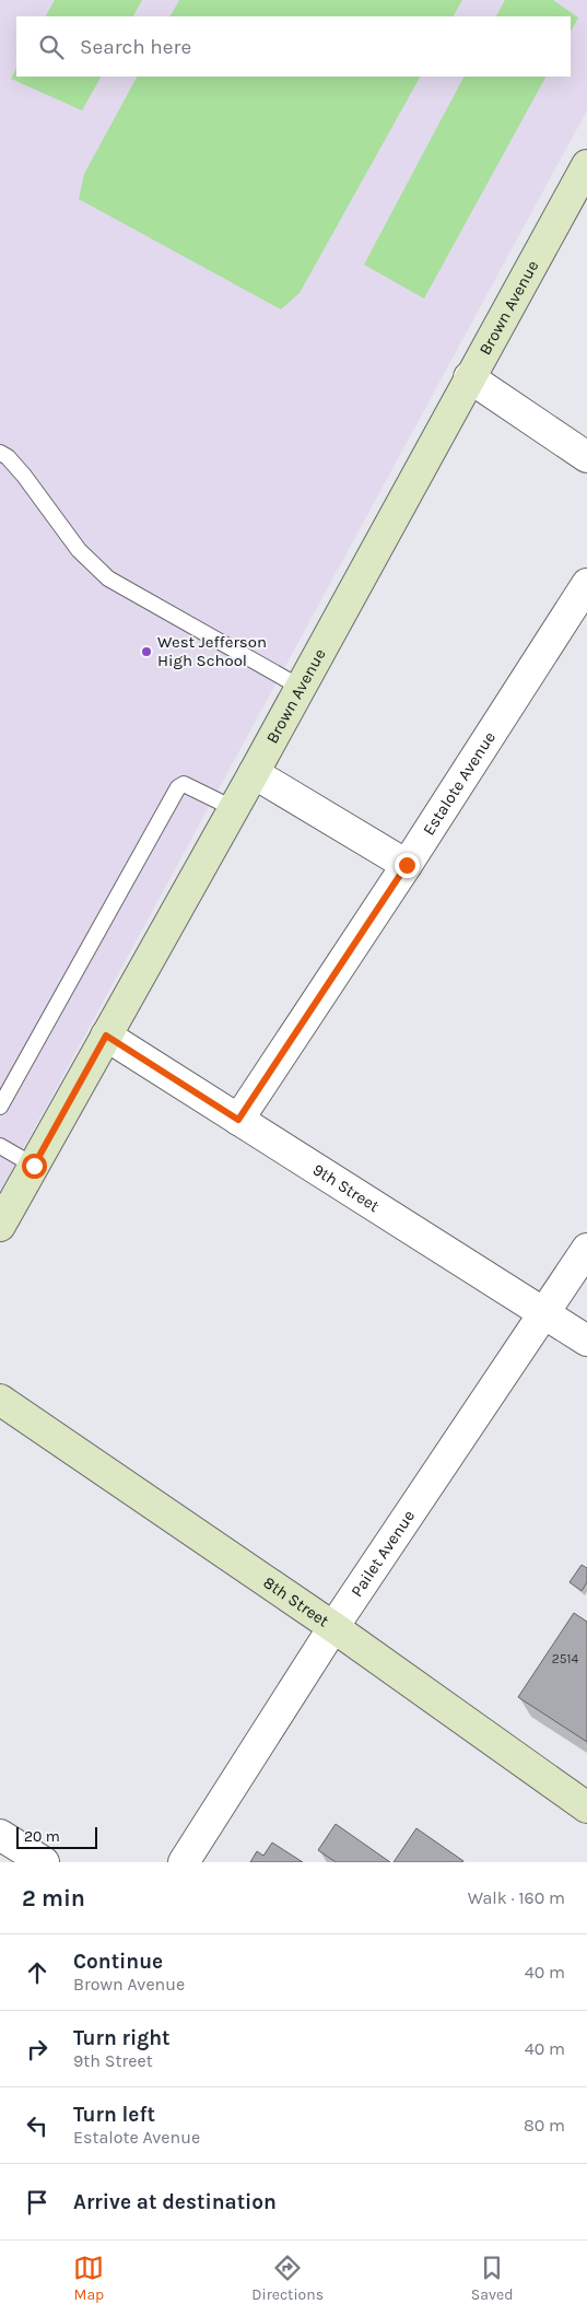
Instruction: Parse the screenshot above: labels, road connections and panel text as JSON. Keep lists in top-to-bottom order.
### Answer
{
  "streets": {
    "street": [
      "Brown Avenue",
      "Estalote Avenue",
      "9th Street",
      "Pailet Avenue",
      "8th Street"
    ]
  },
  "crossings": [
    ["Brown Avenue", "9th Street"],
    ["Estalote Avenue", "9th Street"],
    ["9th Street", "Pailet Avenue"],
    ["Pailet Avenue", "8th Street"]
  ],
  "places": ["West Jefferson High School"],
  "house_numbers": ["2514"],
  "scale_bar": "20 m",
  "page": {
    "search": "Search here",
    "scale": "20 m",
    "heading": ["2 min", "Walk · 160 m"],
    "list": [
      ["Continue", "Brown Avenue", "40 m"],
      ["Turn right", "9th Street", "40 m"],
      ["Turn left", "Estalote Avenue", "80 m"],
      "Arrive at destination"
    ],
    "nav": ["Map", "Directions", "Saved"]
  }
}
